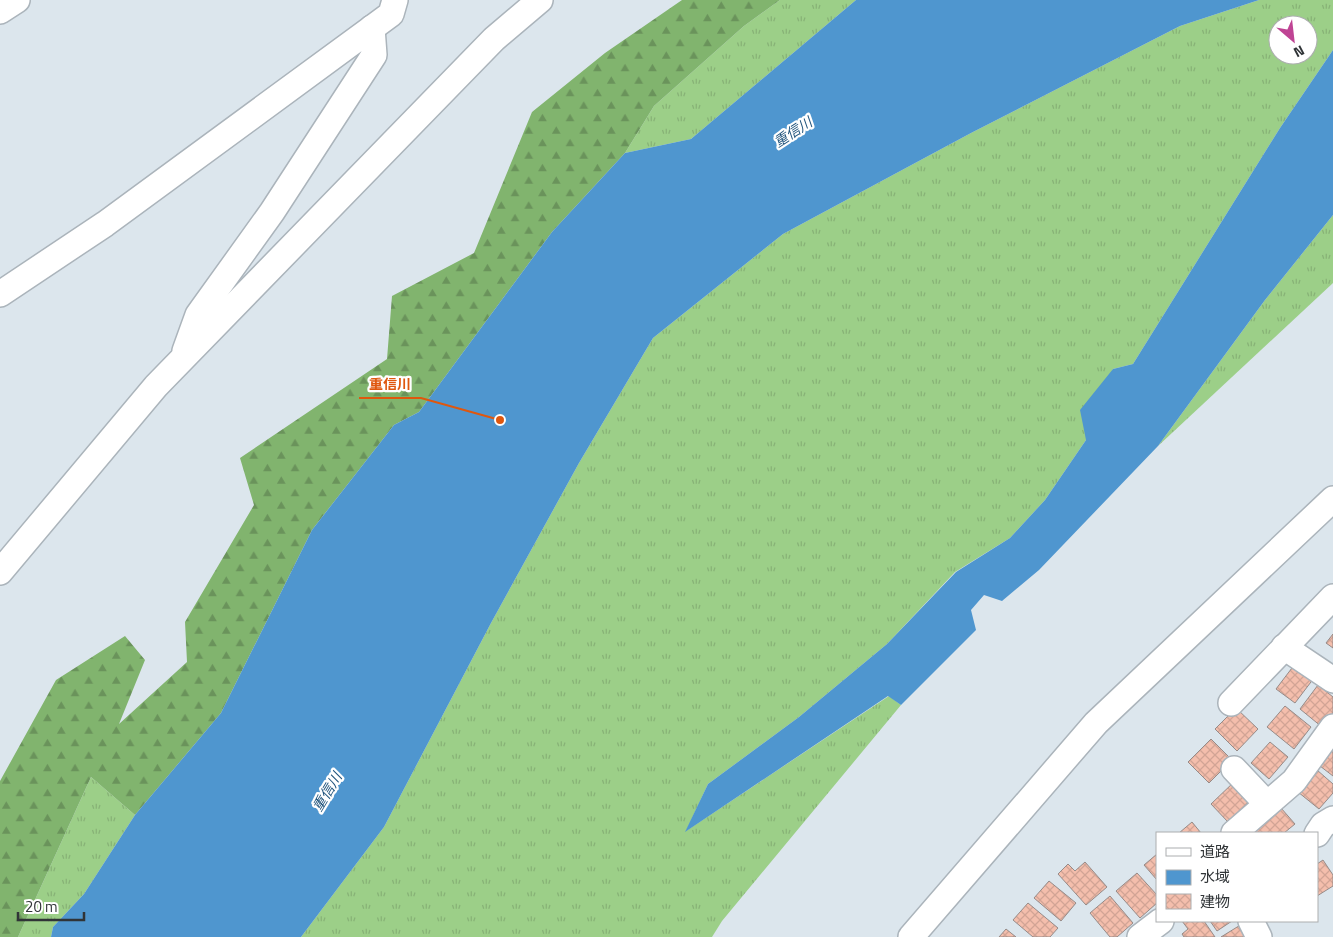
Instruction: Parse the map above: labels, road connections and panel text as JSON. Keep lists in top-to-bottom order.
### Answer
{
  "water": ["重信川"],
  "places": ["重信川"],
  "legend": ["道路", "水域", "建物"],
  "scale_bar": "20 m",
  "north": "bottom right"
}
